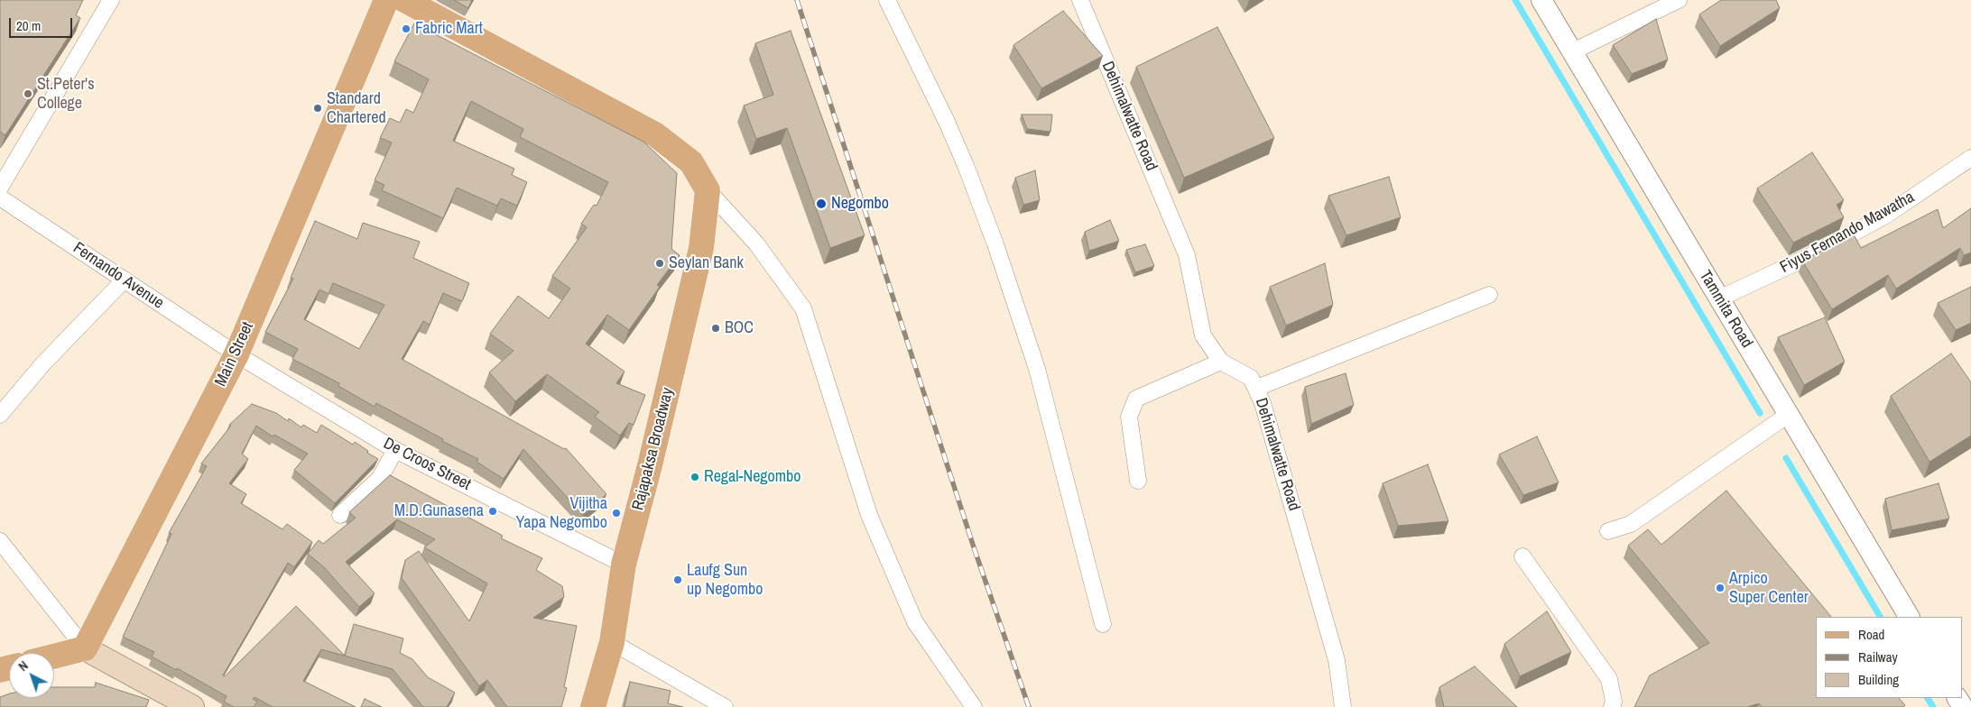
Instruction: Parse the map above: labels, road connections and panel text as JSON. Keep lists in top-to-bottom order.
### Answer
{
  "streets": {
    "main road": ["Main Street", "Rajapaksa Broadway"],
    "street": [
      "Dehimalwatte Road",
      "Fiyus Fernando Mawatha",
      "Fernando Avenue",
      "Tammita Road",
      "De Croos Street"
    ]
  },
  "crossings": [
    ["Fiyus Fernando Mawatha", "Tammita Road"],
    ["Fernando Avenue", "Main Street"],
    ["Fernando Avenue", "De Croos Street"],
    ["Main Street", "De Croos Street"],
    ["Rajapaksa Broadway", "De Croos Street"]
  ],
  "places": [
    "Fabric Mart",
    "St.Peter's College",
    "Standard Chartered",
    "Negombo",
    "Seylan Bank",
    "BOC",
    "Regal-Negombo",
    "M.D.Gunasena",
    "Vijitha Yapa Negombo",
    "Laufg Sun up Negombo",
    "Arpico Super Center"
  ],
  "legend": ["Road", "Railway", "Building"],
  "scale_bar": "20 m",
  "north": "top left"
}
